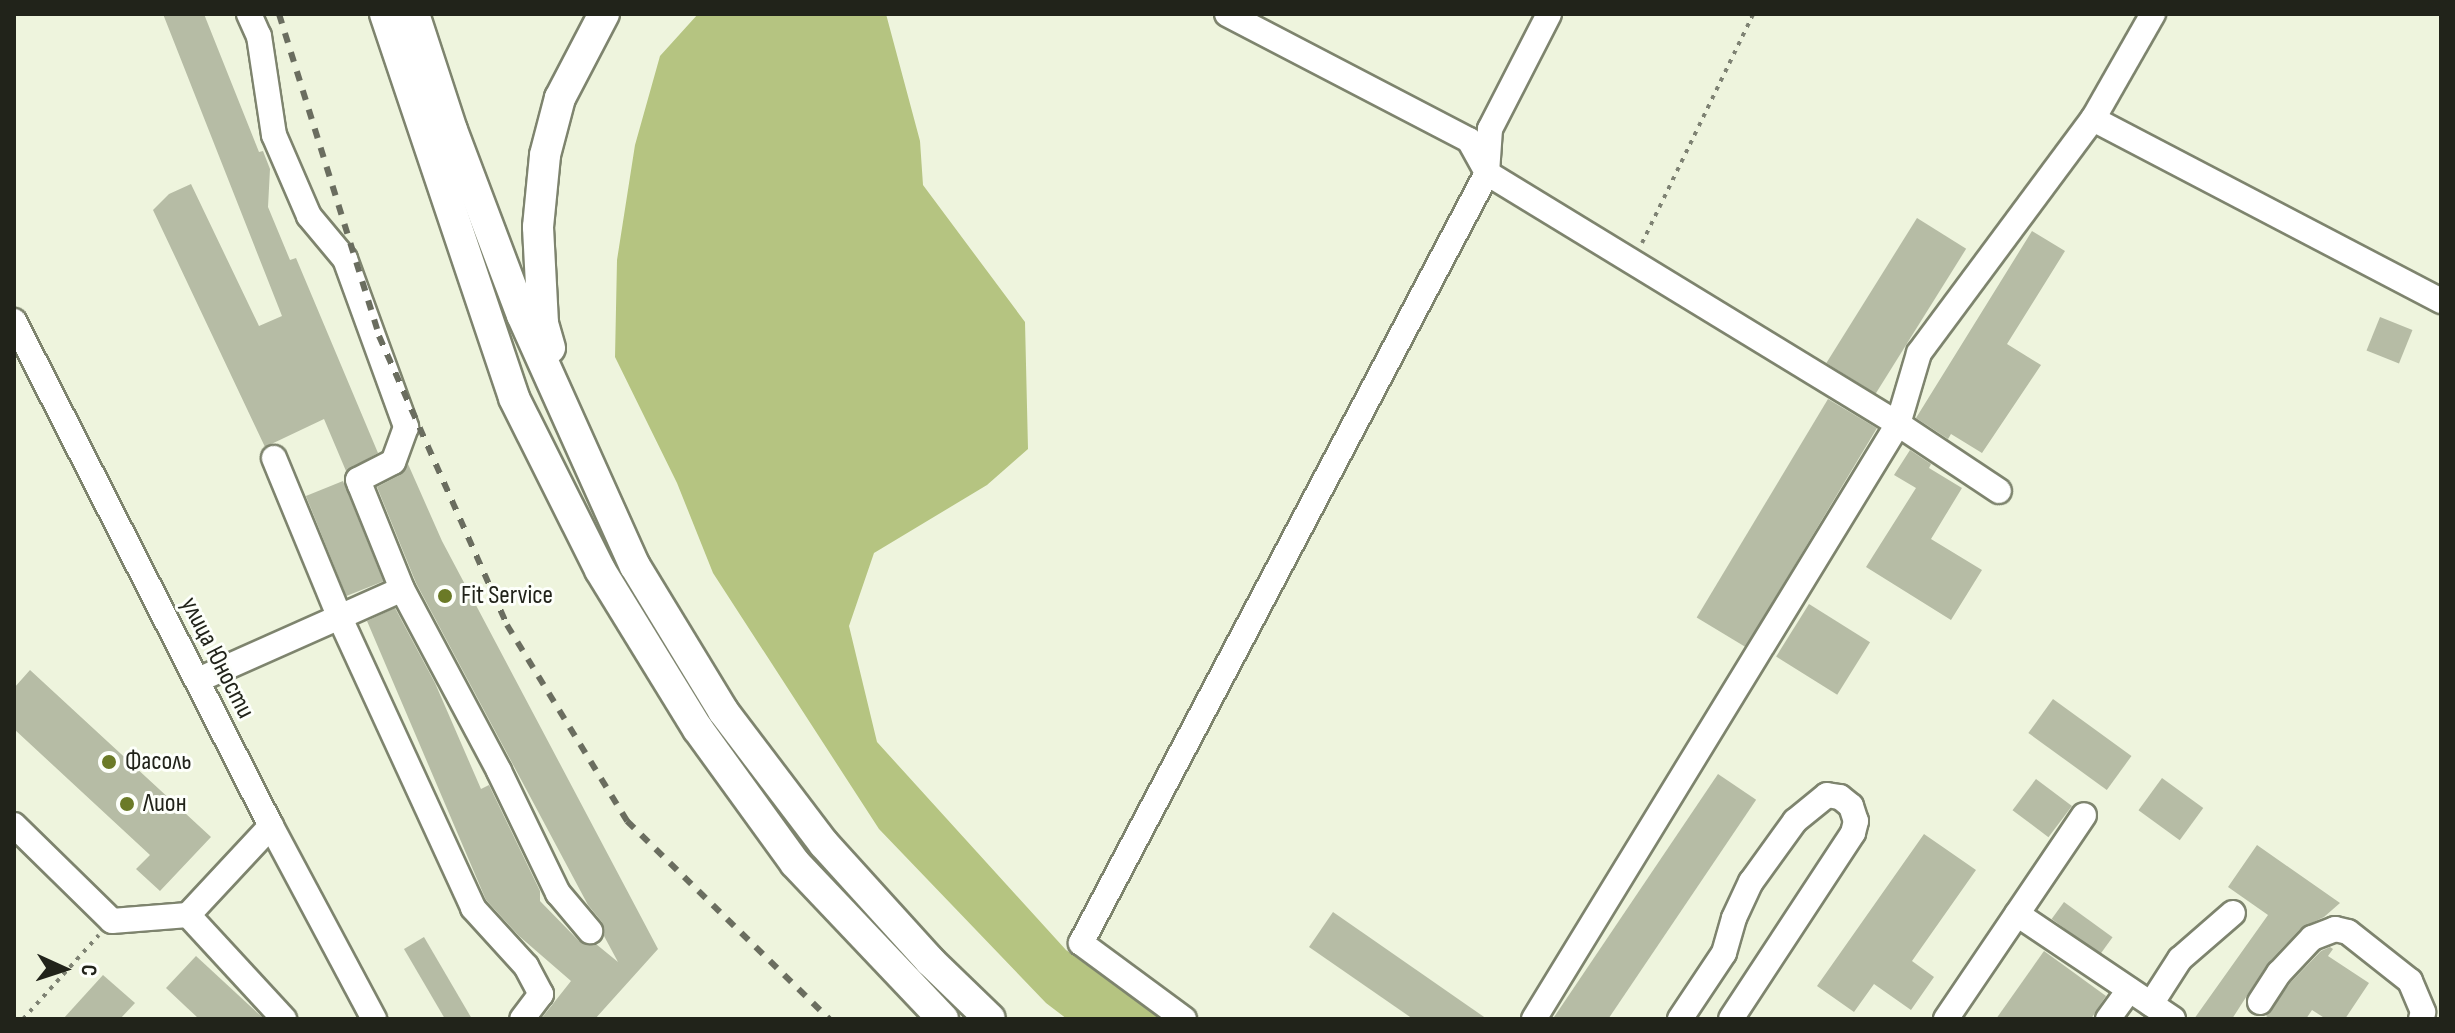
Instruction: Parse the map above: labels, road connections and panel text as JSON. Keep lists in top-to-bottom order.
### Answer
{
  "streets": {
    "street": ["улица Юности"]
  },
  "places": ["Fit Service", "Фасоль", "Лион"],
  "north": "right"
}
